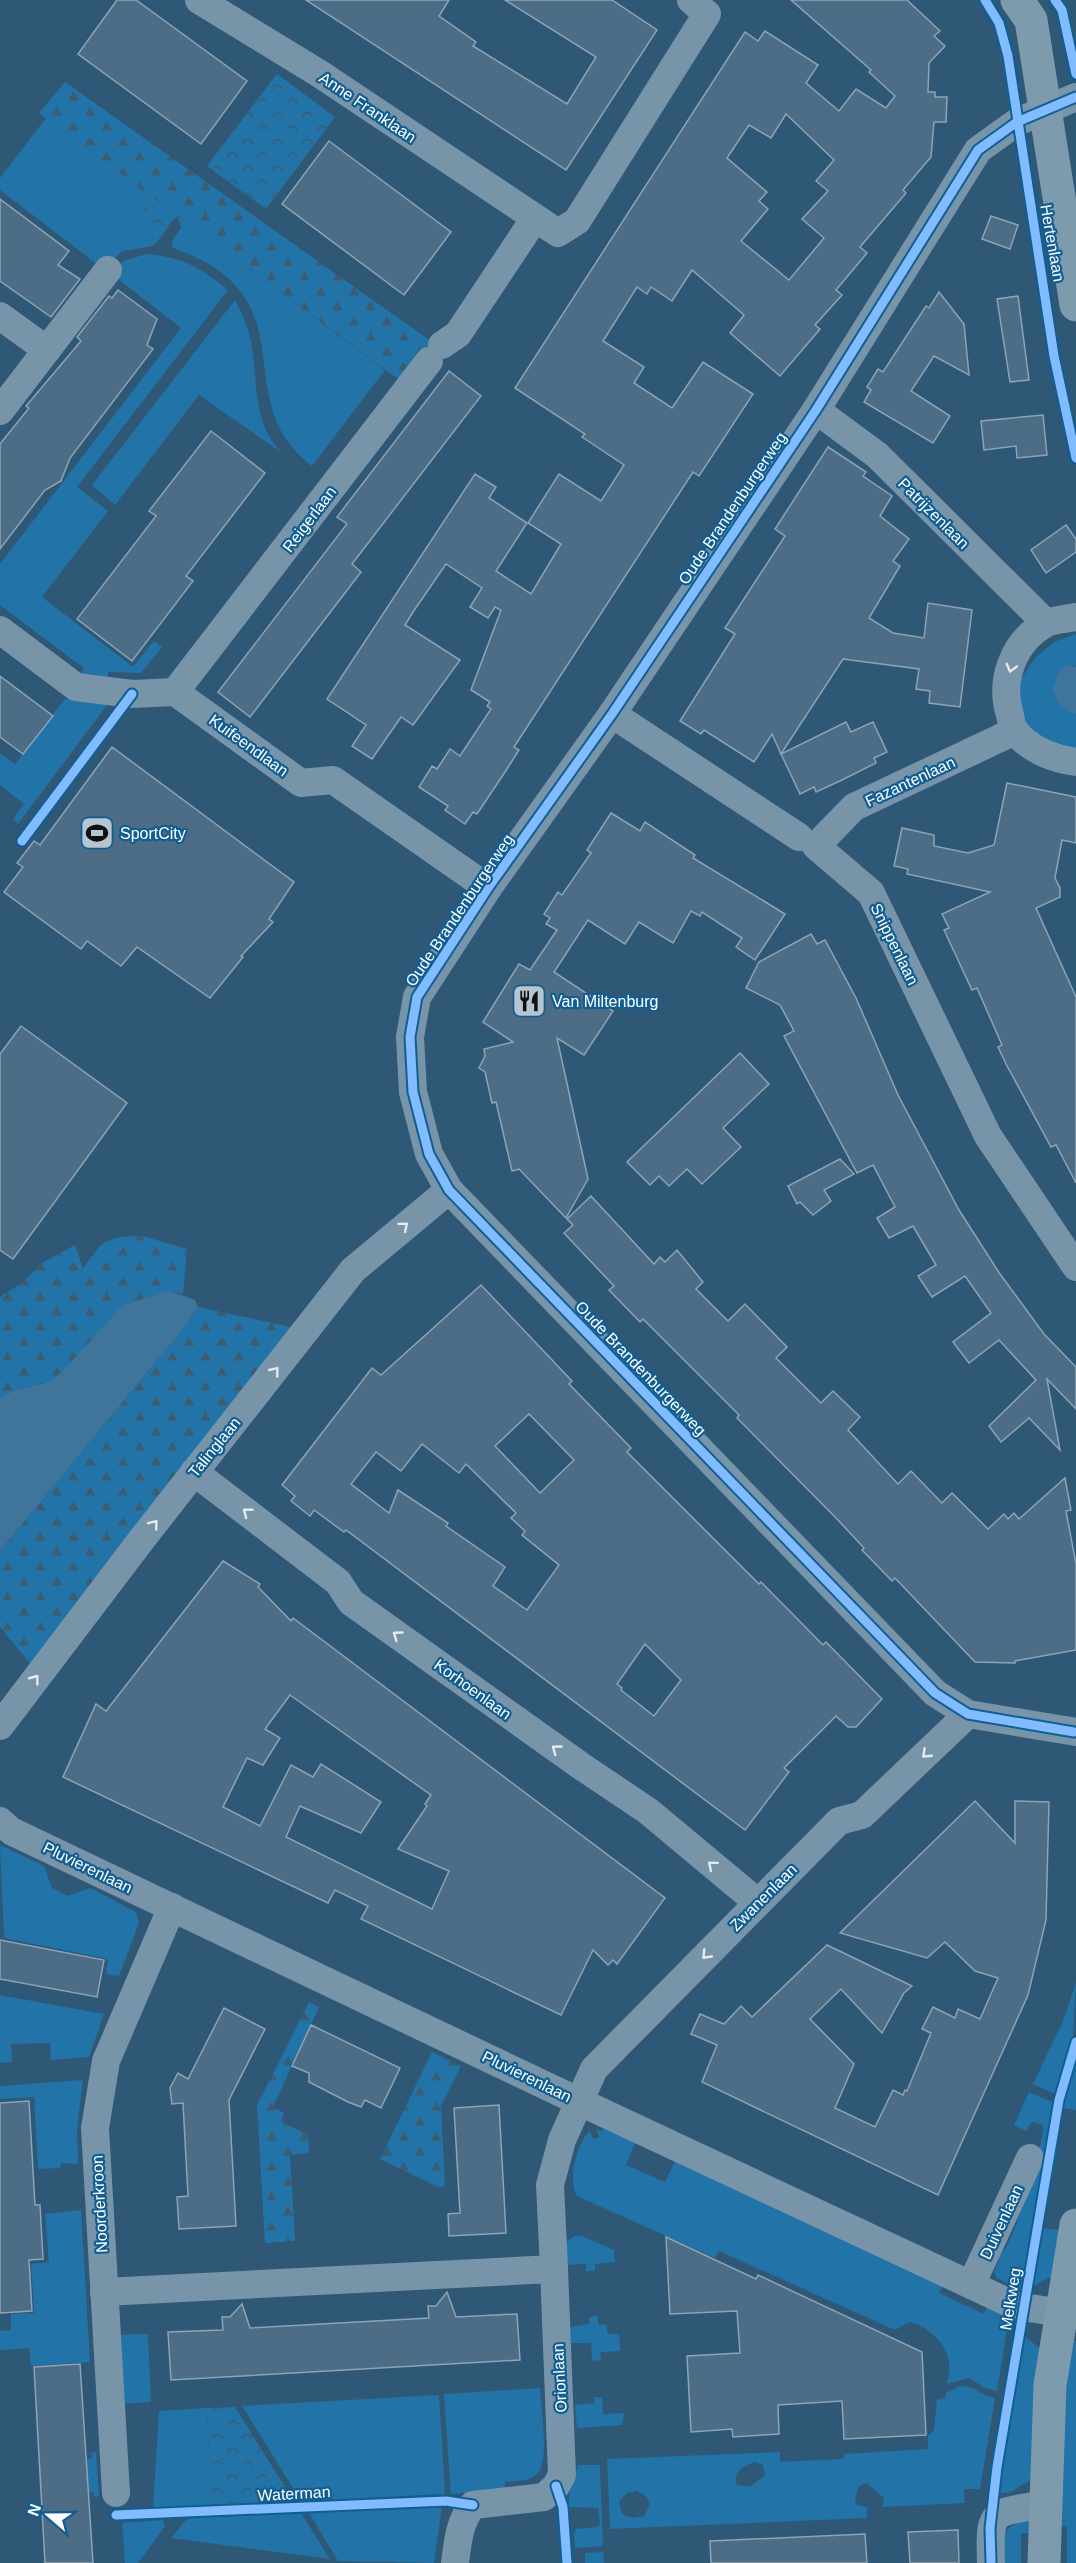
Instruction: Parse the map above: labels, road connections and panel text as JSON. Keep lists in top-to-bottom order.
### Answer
{
  "streets": {
    "street": [
      "Anne Franklaan",
      "Hertenlaan",
      "Oude Brandenburgerweg",
      "Patrijzenlaan",
      "Reigerlaan",
      "Kuifeendlaan",
      "Fazantenlaan",
      "Snippenlaan",
      "Talinglaan",
      "Korhoenlaan",
      "Pluvierenlaan",
      "Zwanenlaan",
      "Noorderkroon",
      "Duivenlaan",
      "Orionlaan"
    ],
    "cycle path": ["Melkweg", "Waterman"]
  },
  "crossings": [
    ["Anne Franklaan", "Reigerlaan"],
    ["Hertenlaan", "Oude Brandenburgerweg"],
    ["Oude Brandenburgerweg", "Patrijzenlaan"],
    ["Oude Brandenburgerweg", "Kuifeendlaan"],
    ["Oude Brandenburgerweg", "Snippenlaan"],
    ["Oude Brandenburgerweg", "Talinglaan"],
    ["Oude Brandenburgerweg", "Zwanenlaan"],
    ["Reigerlaan", "Kuifeendlaan"],
    ["Fazantenlaan", "Snippenlaan"],
    ["Talinglaan", "Korhoenlaan"],
    ["Korhoenlaan", "Zwanenlaan"],
    ["Pluvierenlaan", "Zwanenlaan"],
    ["Pluvierenlaan", "Noorderkroon"],
    ["Pluvierenlaan", "Duivenlaan"]
  ],
  "one_way": ["Talinglaan", "Korhoenlaan", "Zwanenlaan"],
  "places": {
    "sports": ["SportCity"],
    "restaurant": ["Van Miltenburg"]
  },
  "north": "left"
}
